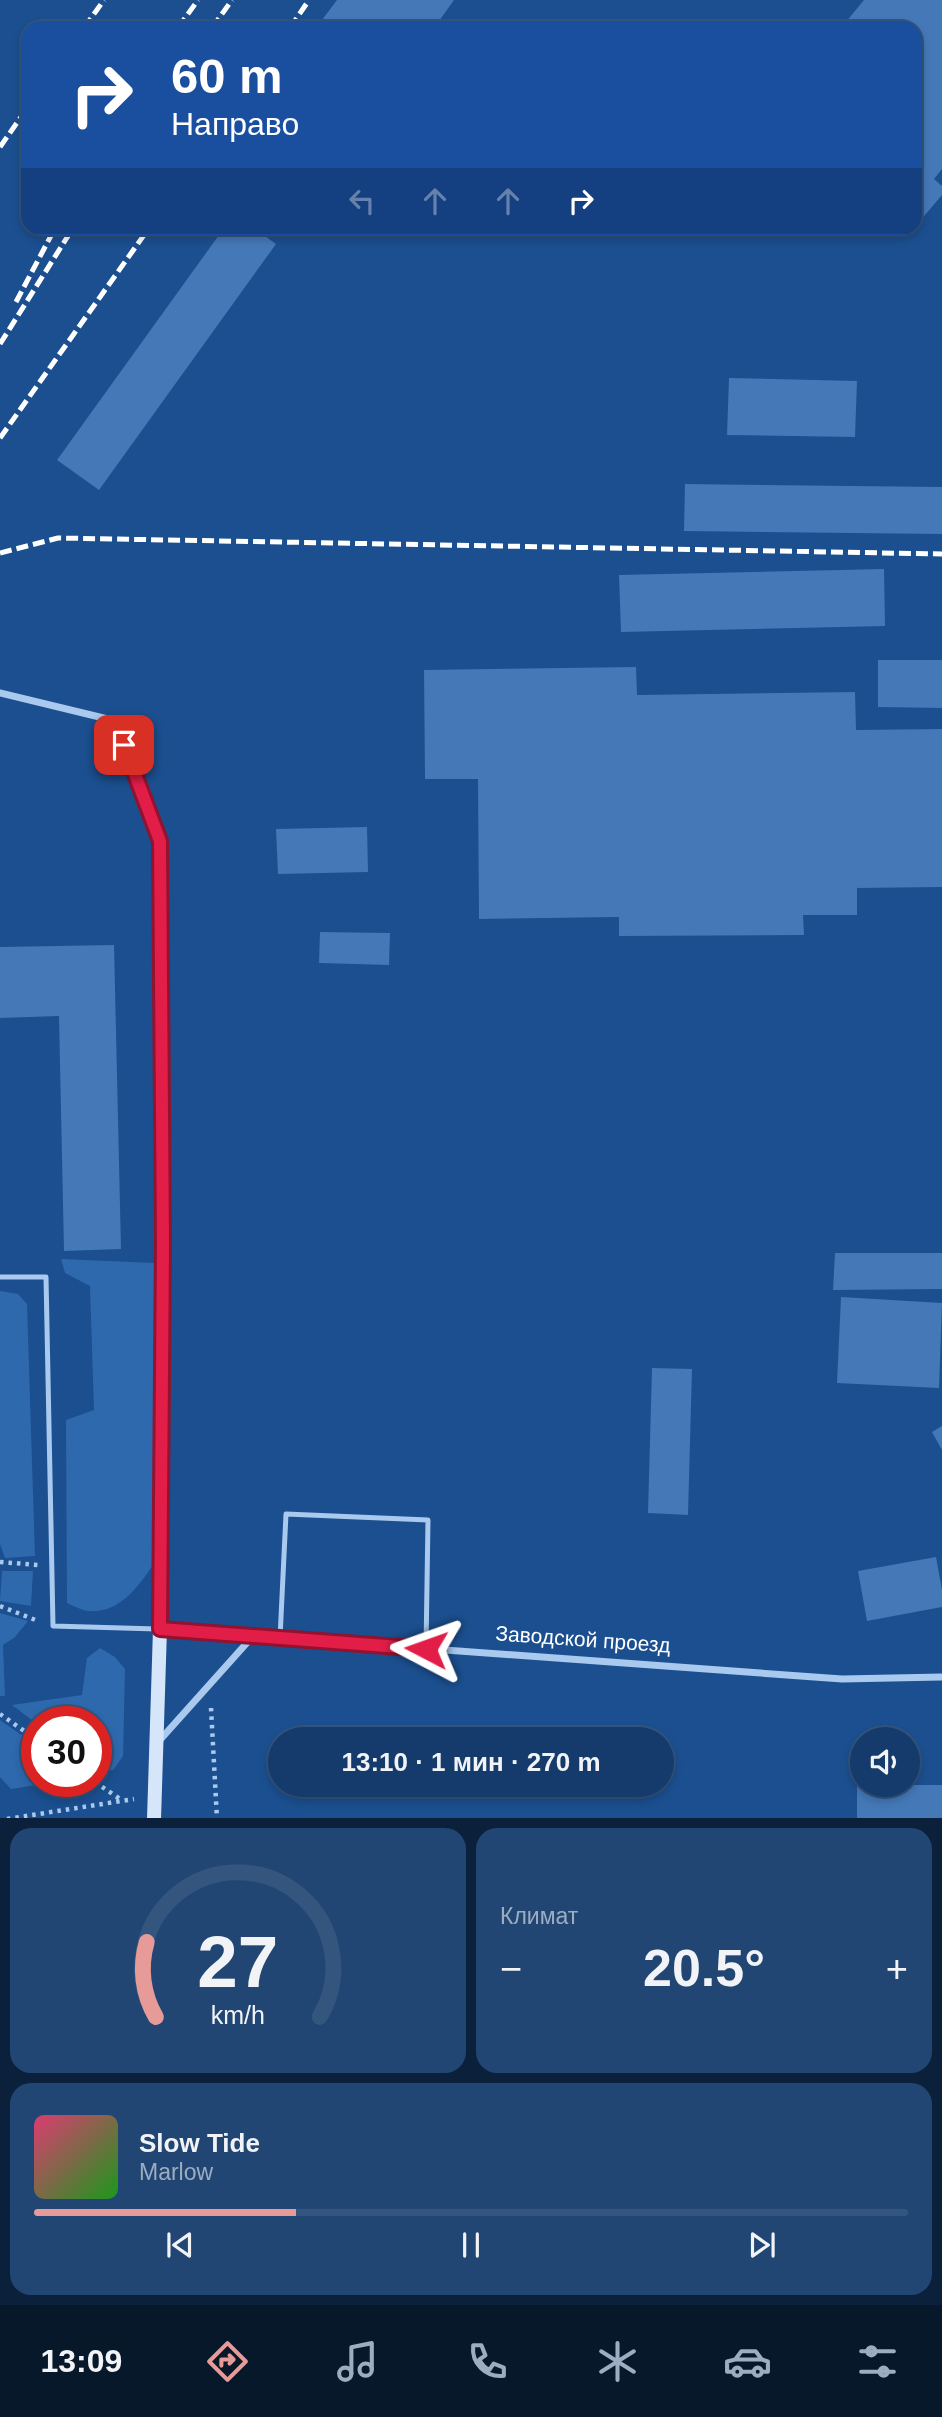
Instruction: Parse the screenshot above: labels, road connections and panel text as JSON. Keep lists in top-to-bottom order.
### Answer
{
  "streets": {
    "street": ["Заводской проезд"]
  },
  "page": {
    "turn": ["60 m", "Направо"],
    "limit": "30",
    "trip": "13:10 · 1 мин · 270 m",
    "tile": "Климат",
    "heat": ["−", "20.5°", "+"],
    "song": ["Slow Tide", "Marlow"],
    "tabs": "13:09",
    "gauge": ["27", "km/h"]
  }
}
